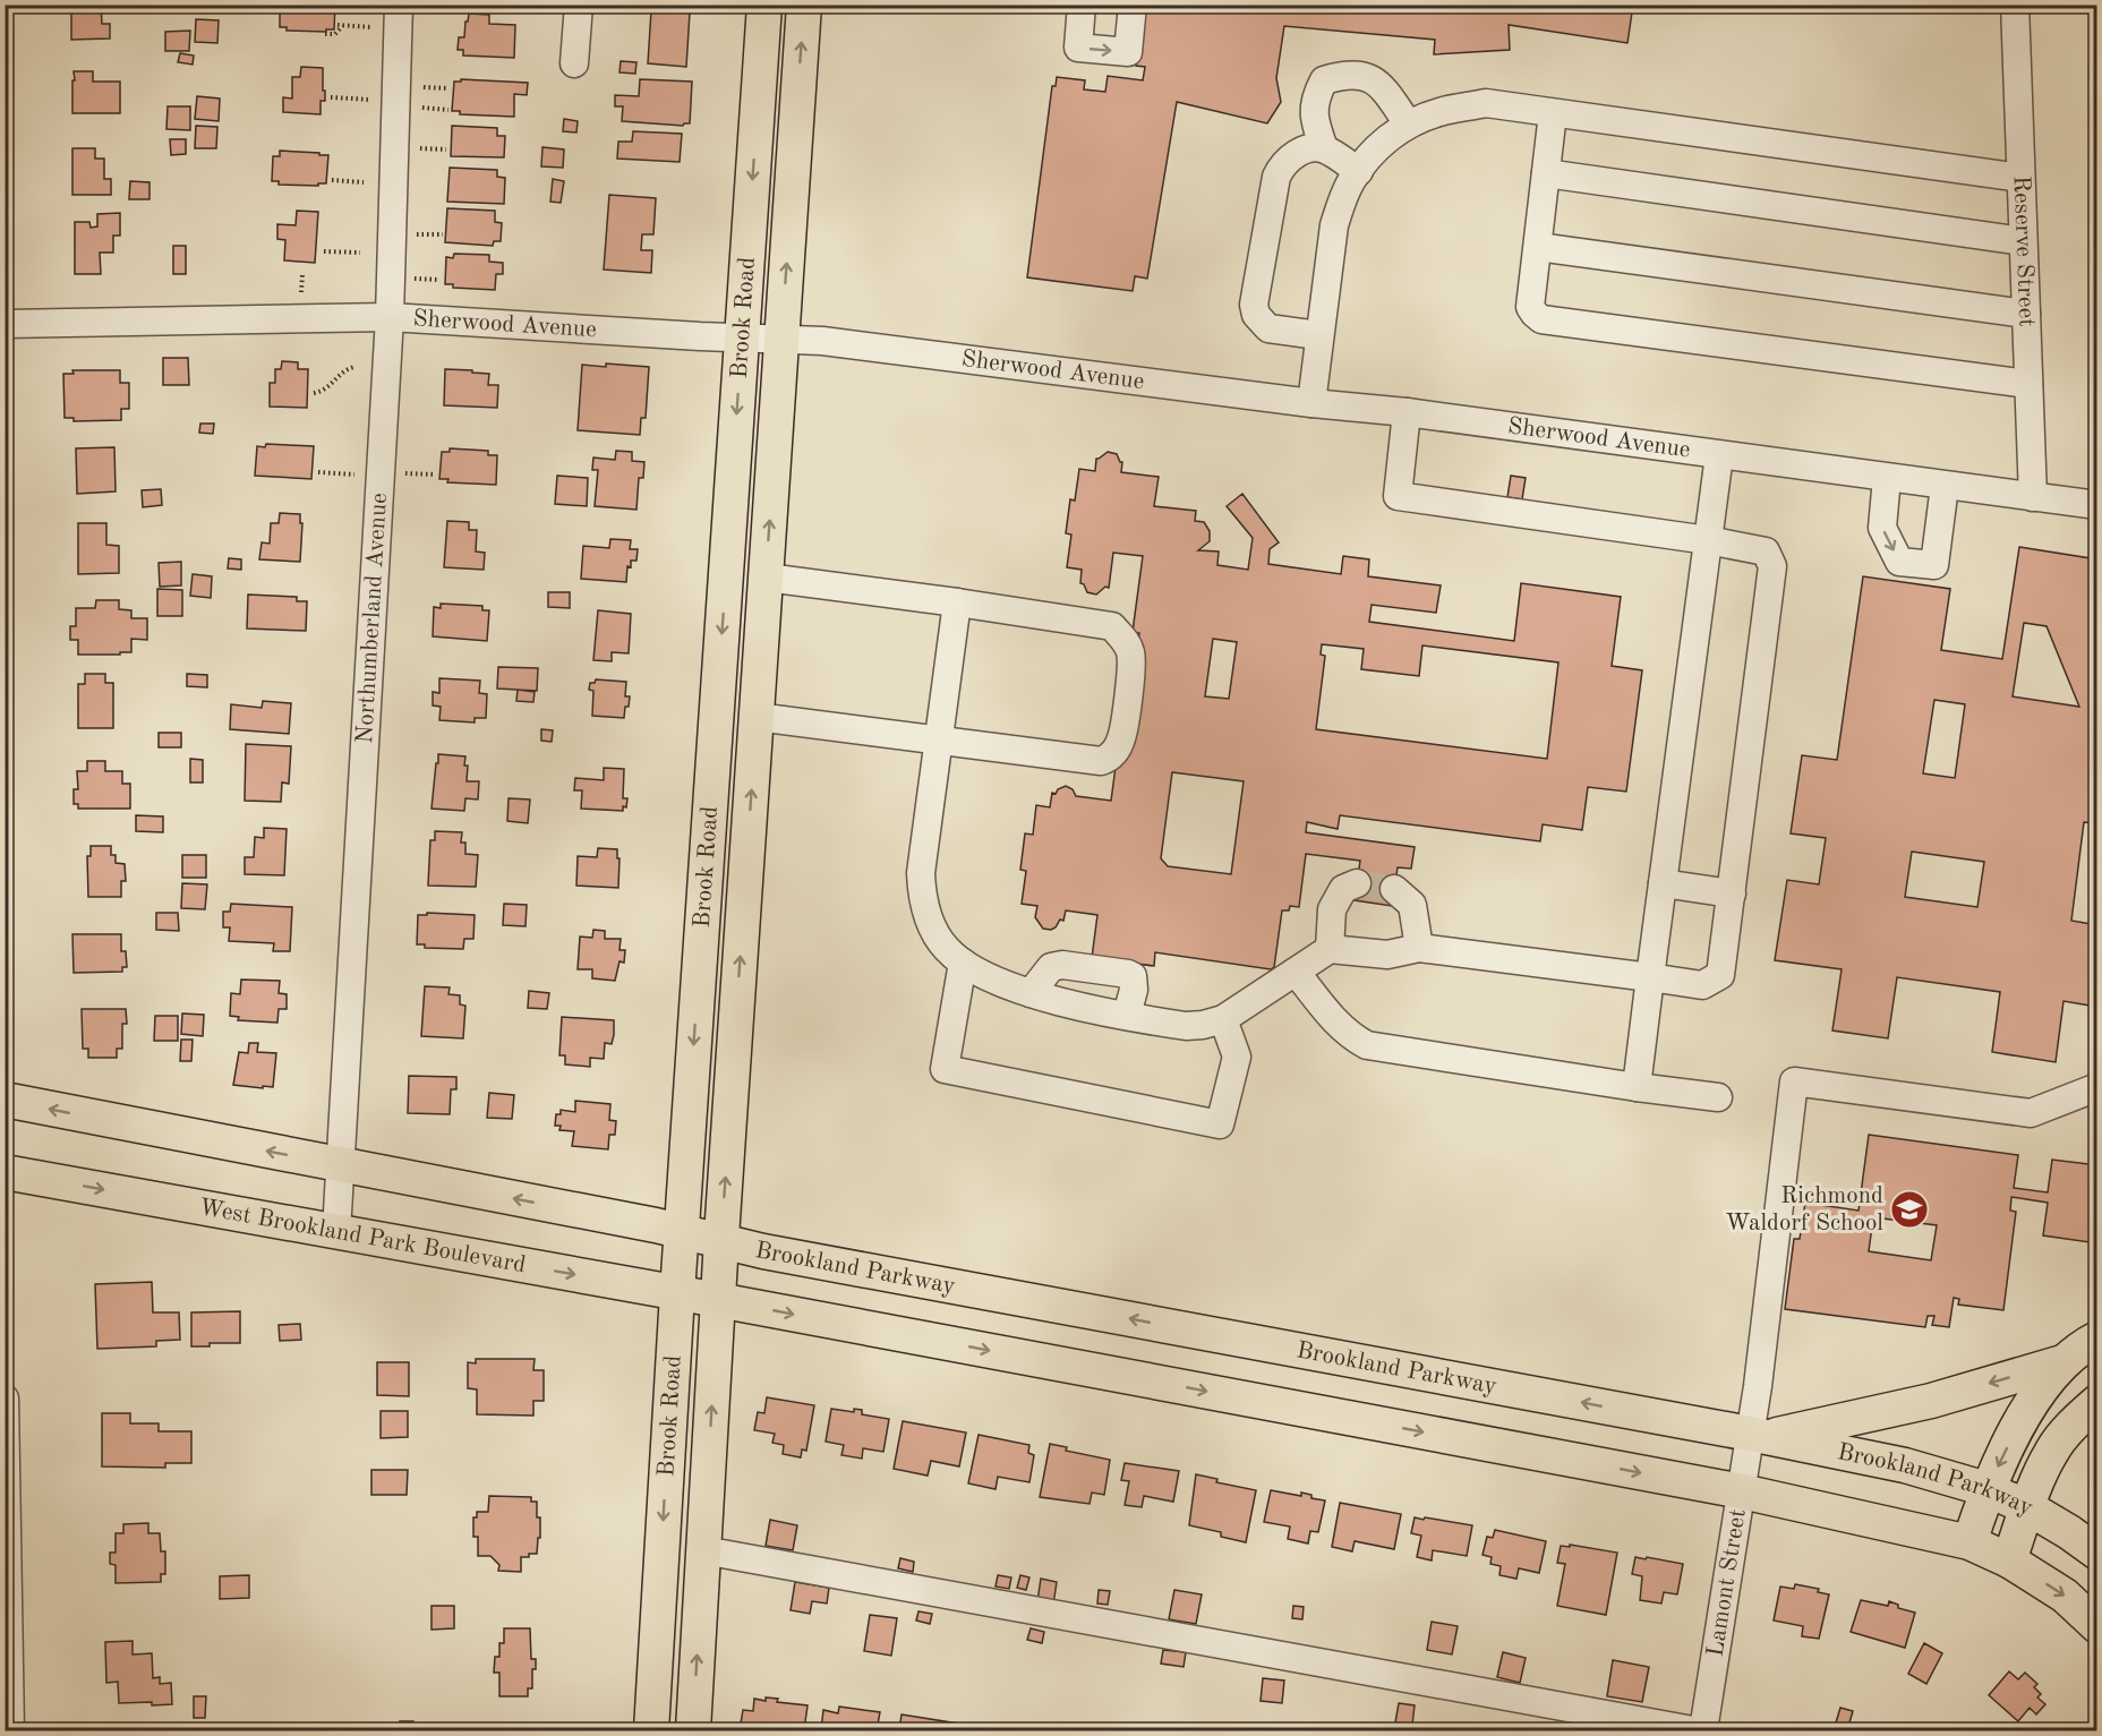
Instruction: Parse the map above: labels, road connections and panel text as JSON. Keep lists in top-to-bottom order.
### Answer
{
  "streets": {
    "main road": ["Brook Road", "West Brookland Park Boulevard", "Brookland Parkway"],
    "street": [
      "Reserve Street",
      "Sherwood Avenue",
      "Northumberland Avenue",
      "Lamont Street"
    ]
  },
  "crossings": [
    ["Reserve Street", "Sherwood Avenue"],
    ["Brook Road", "Sherwood Avenue"],
    ["Brook Road", "West Brookland Park Boulevard"],
    ["Brook Road", "Brookland Parkway"],
    ["Sherwood Avenue", "Northumberland Avenue"],
    ["Northumberland Avenue", "West Brookland Park Boulevard"],
    ["West Brookland Park Boulevard", "Brookland Parkway"],
    ["Brookland Parkway", "Lamont Street"]
  ],
  "places": {
    "school or university": ["Richmond Waldorf School"]
  }
}
